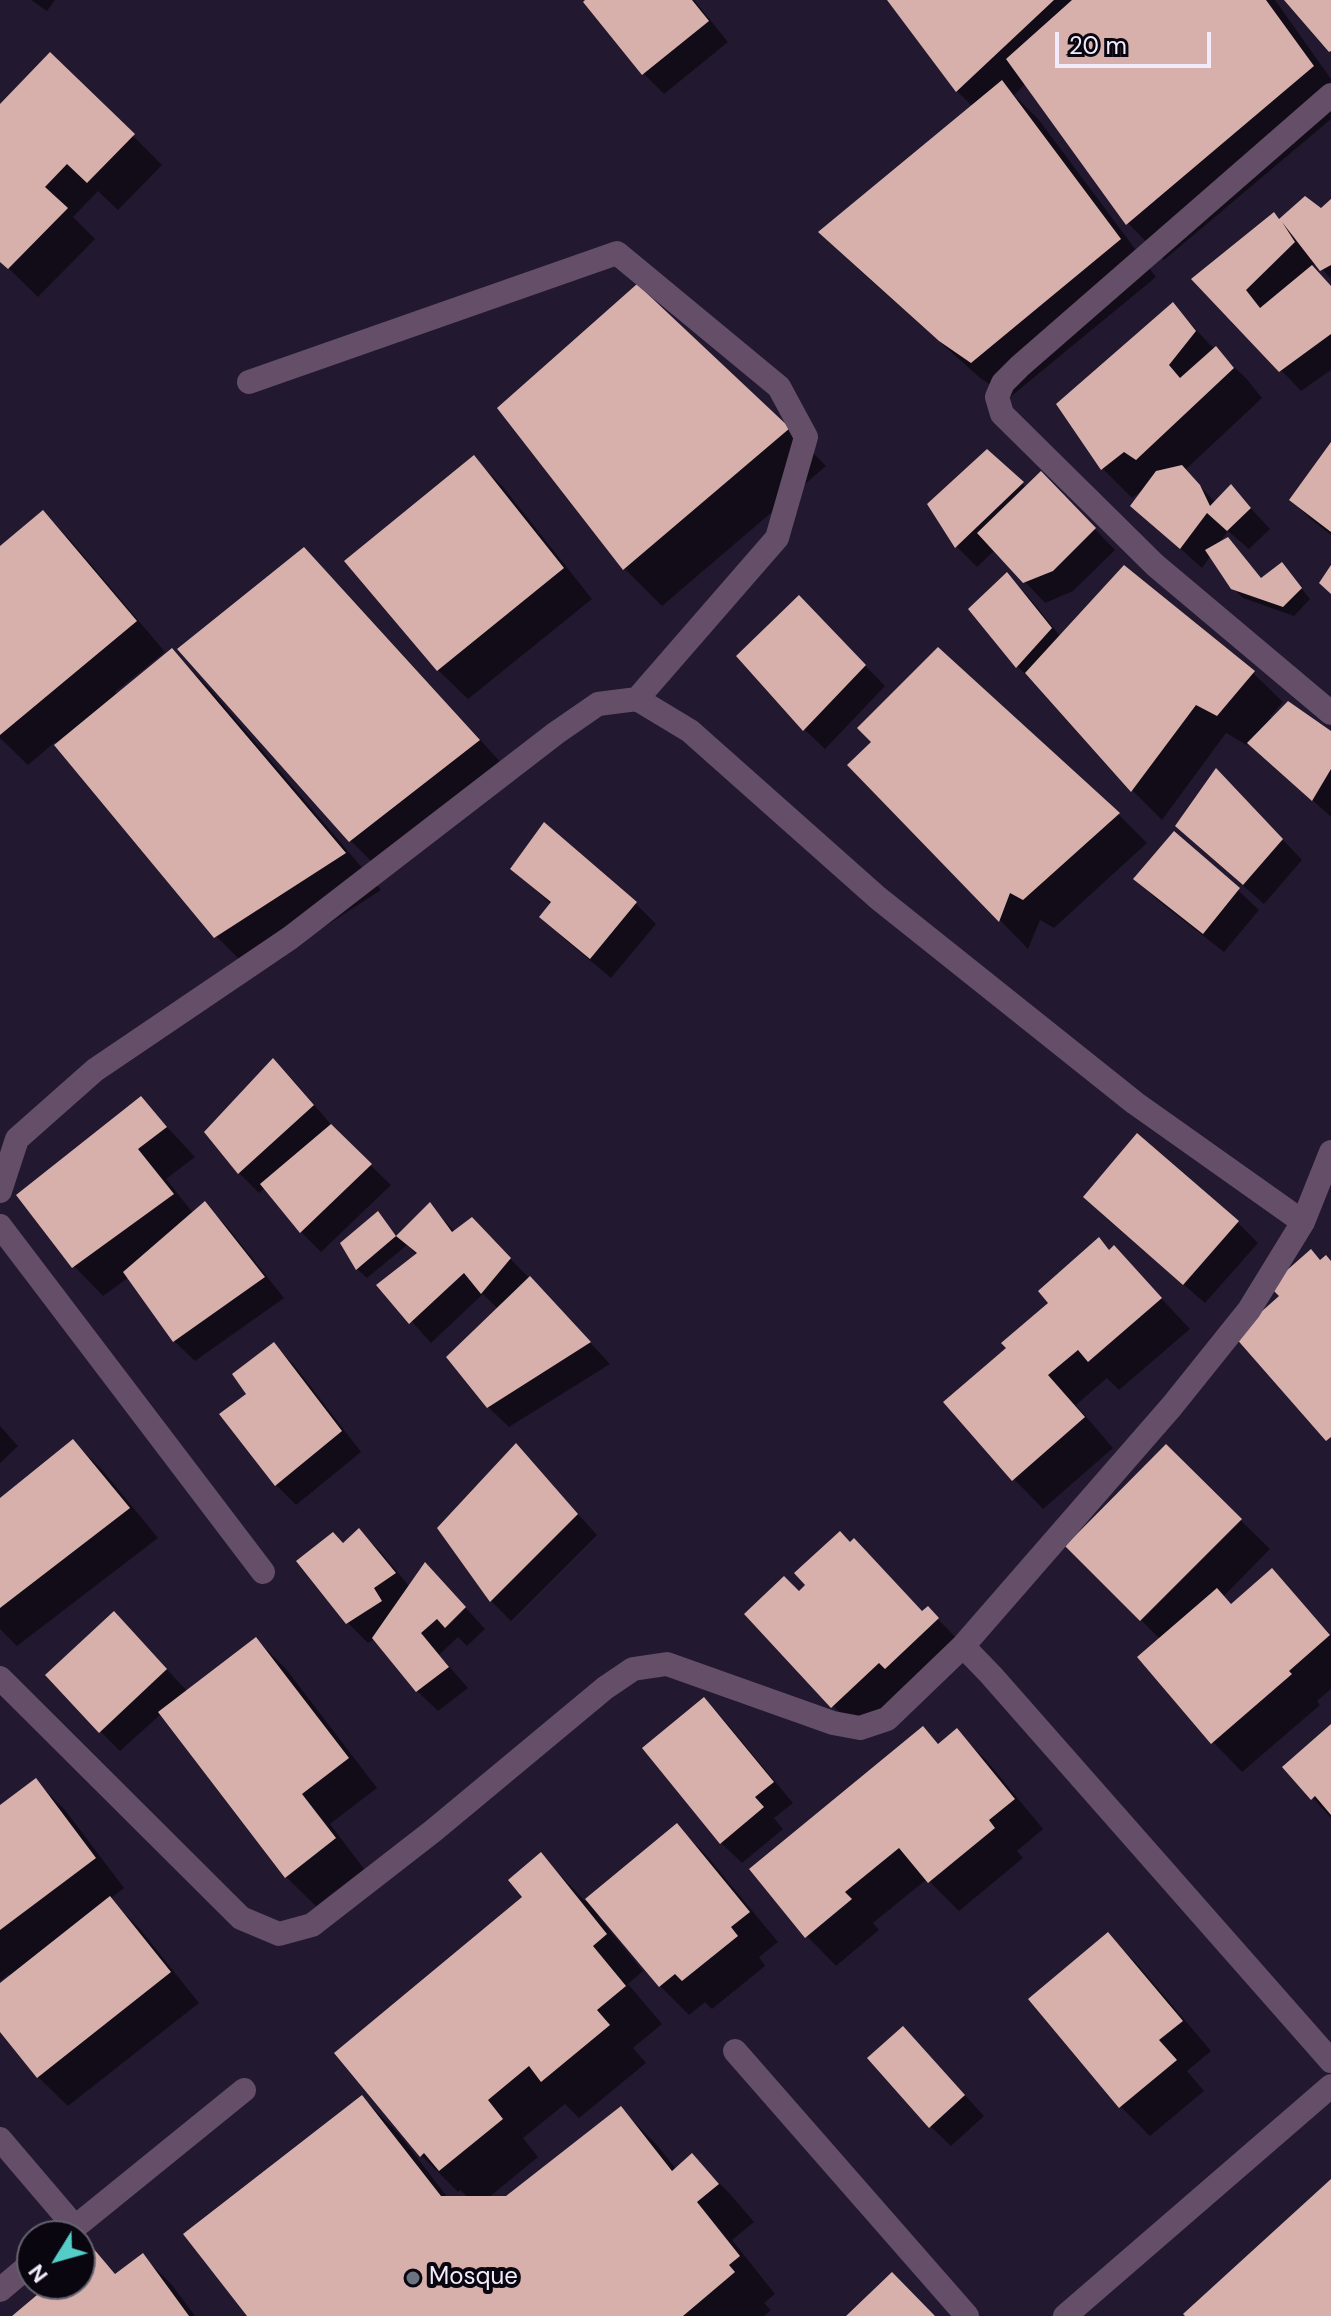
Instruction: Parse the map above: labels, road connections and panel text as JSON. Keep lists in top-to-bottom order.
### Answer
{
  "places": ["Mosque"],
  "scale_bar": "20 m",
  "north": "bottom left"
}
